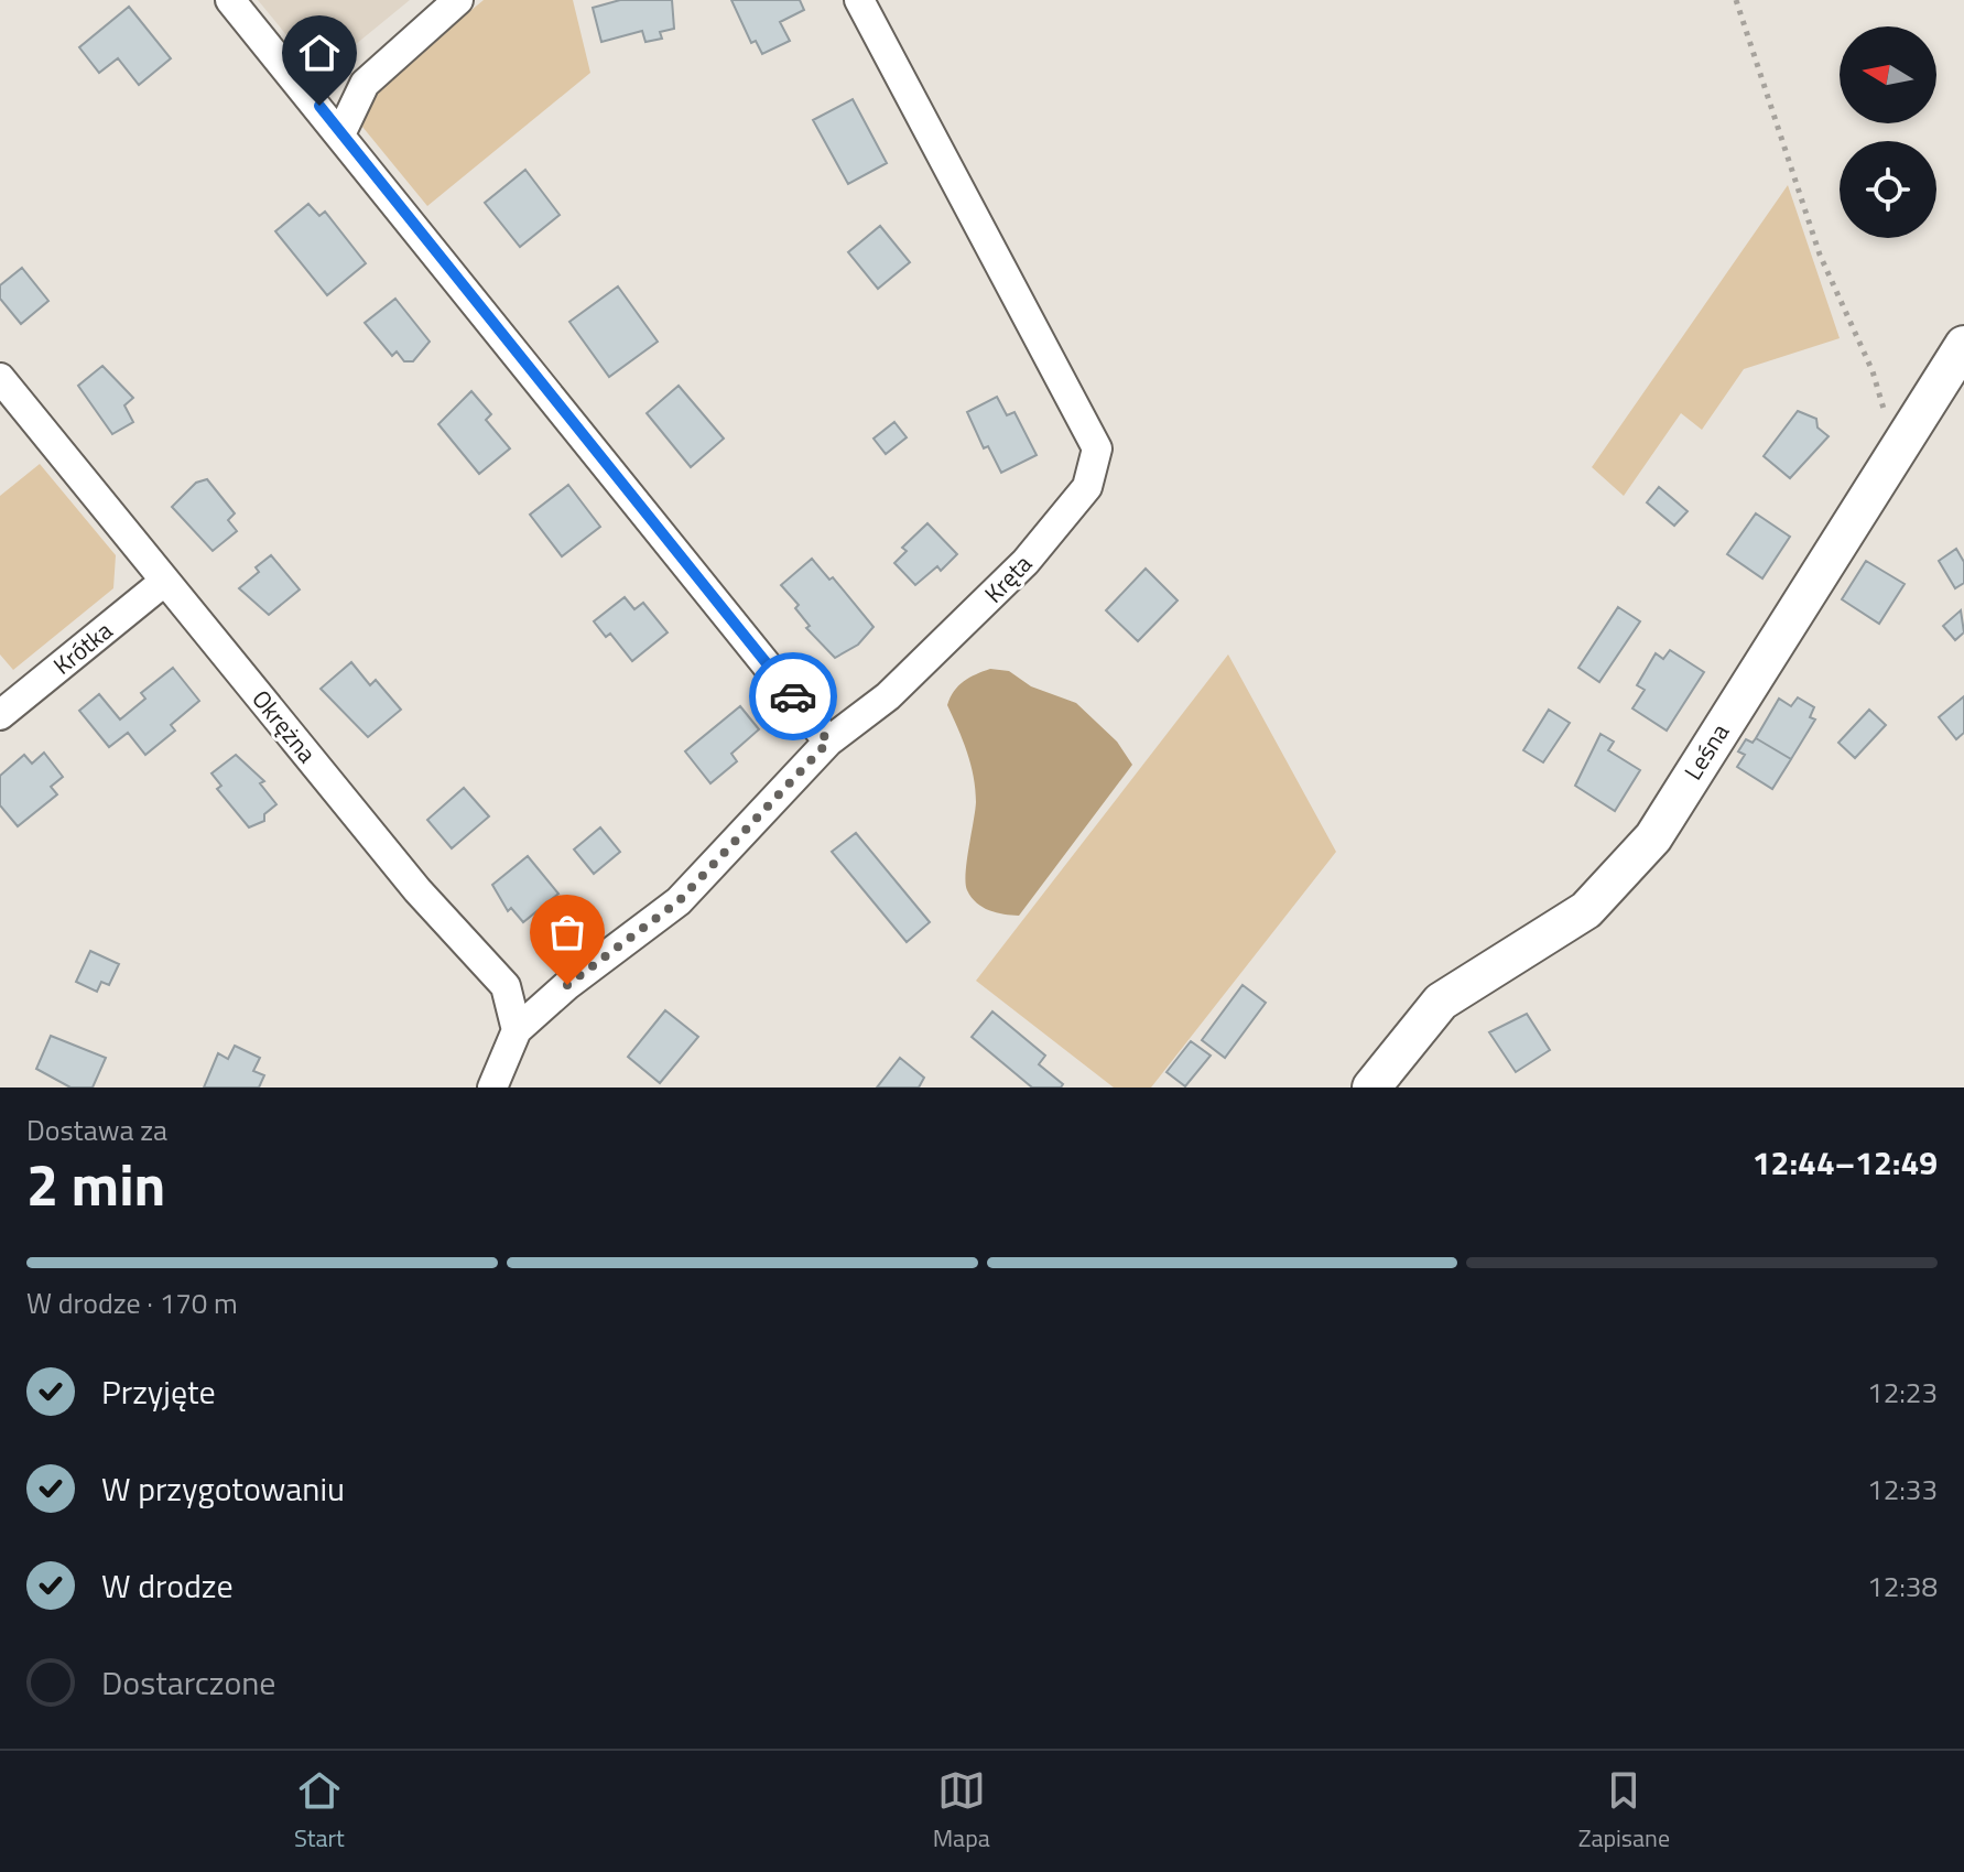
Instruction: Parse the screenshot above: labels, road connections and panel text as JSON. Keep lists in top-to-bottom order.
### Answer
{
  "streets": {
    "street": [
      "Kręta",
      "Krótka",
      "Okrężna",
      "Leśna"
    ]
  },
  "crossings": [
    ["Kręta", "Okrężna"],
    ["Krótka", "Okrężna"]
  ],
  "north": "left",
  "page": {
    "heading": ["2 min", "Dostawa za", "12:44–12:49"],
    "bar": "W drodze · 170 m",
    "list": [
      ["Przyjęte", "12:23"],
      ["W przygotowaniu", "12:33"],
      ["W drodze", "12:38"],
      "Dostarczone"
    ],
    "tabs": ["Start", "Mapa", "Zapisane"]
  }
}
